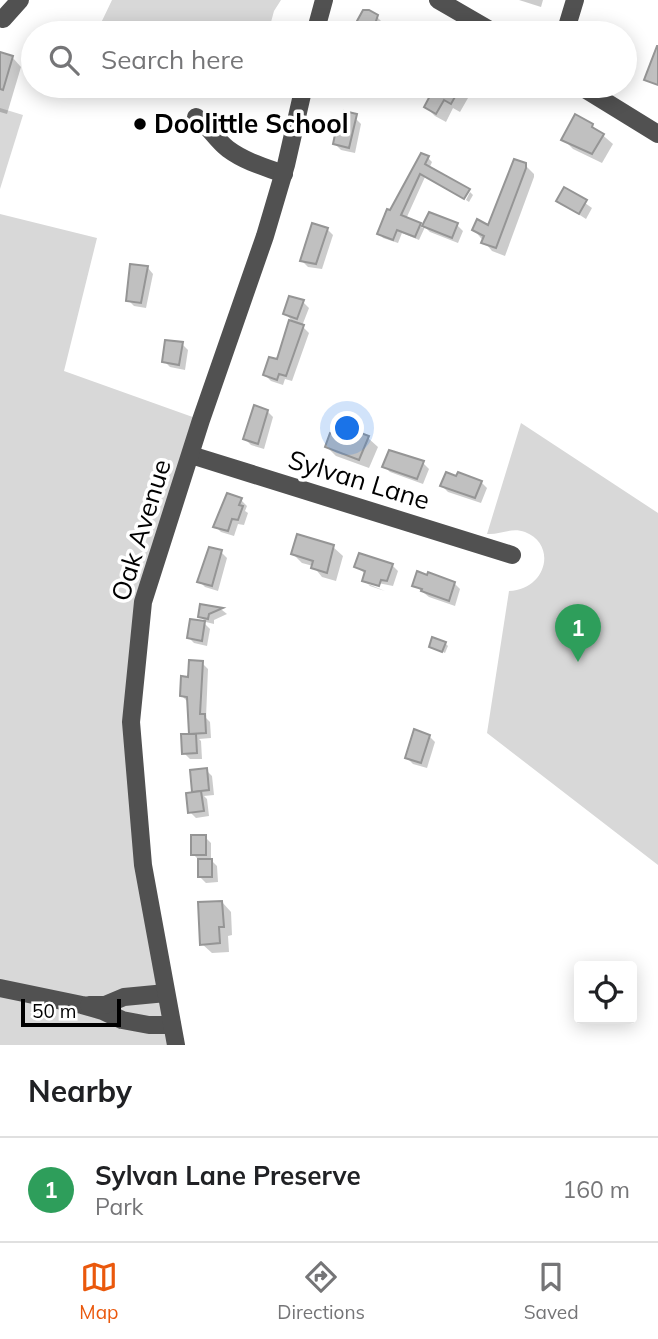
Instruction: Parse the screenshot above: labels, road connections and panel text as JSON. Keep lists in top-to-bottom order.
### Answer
{
  "streets": {
    "street": ["Sylvan Lane", "Oak Avenue"]
  },
  "crossings": [
    ["Sylvan Lane", "Oak Avenue"]
  ],
  "places": ["Doolittle School"],
  "scale_bar": "50 m",
  "page": {
    "search": "Search here",
    "pins": "1",
    "scale": "50 m",
    "heading": "Nearby",
    "list": [
      {
        "mark": "1",
        "name": "Sylvan Lane Preserve",
        "note": "Park",
        "value": "160 m"
      }
    ],
    "nav": ["Map", "Directions", "Saved"]
  }
}
